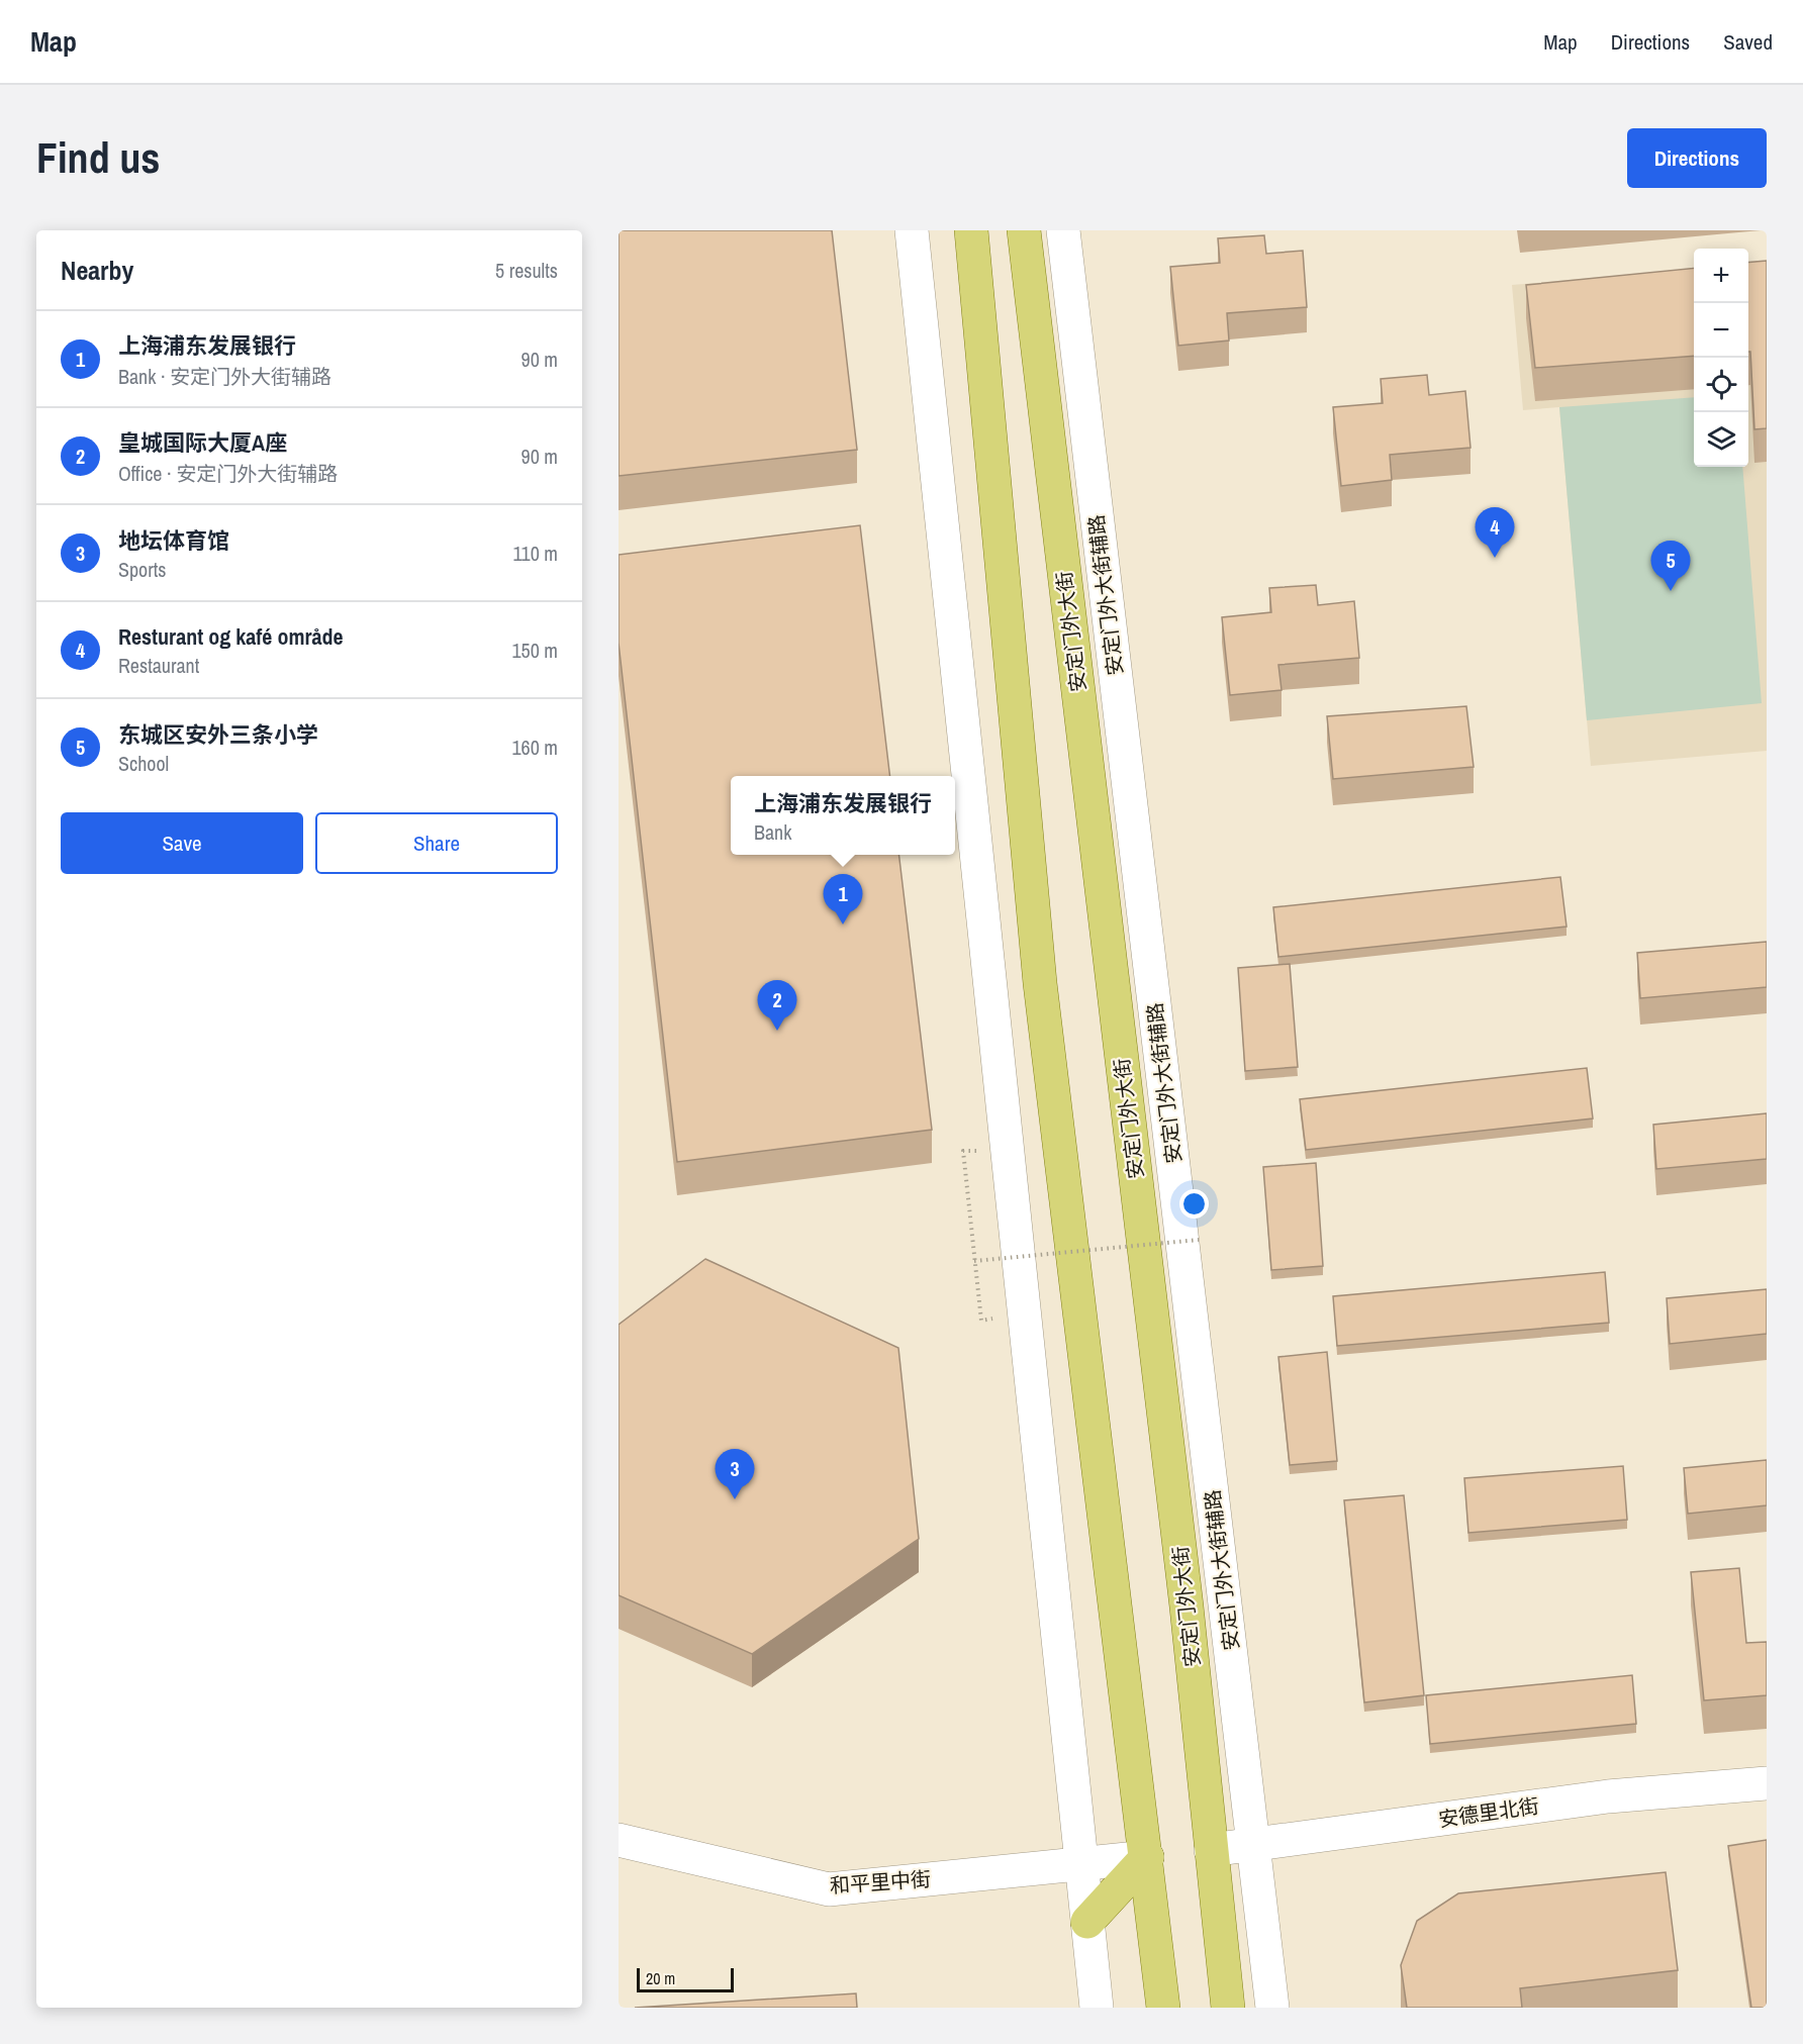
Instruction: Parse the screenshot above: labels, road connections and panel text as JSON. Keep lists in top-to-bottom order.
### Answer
{
  "streets": {
    "main road": ["安定门外大街"],
    "street": ["安定门外大街辅路", "安德里北街", "和平里中街"]
  },
  "crossings": [
    ["安定门外大街辅路", "安德里北街"],
    ["安定门外大街", "安德里北街"]
  ],
  "scale_bar": "20 m",
  "page": {
    "header": "Map",
    "nav": ["Map", "Directions", "Saved"],
    "buttons": [
      "Directions",
      ["Save", "Share"]
    ],
    "title": "Find us",
    "heading": ["Nearby", "5 results"],
    "map_buttons": ["+", "−"],
    "list": [
      {
        "mark": "1",
        "name": "上海浦东发展银行",
        "note": "Bank · 安定门外大街辅路",
        "value": "90 m"
      },
      {
        "mark": "2",
        "name": "皇城国际大厦A座",
        "note": "Office · 安定门外大街辅路",
        "value": "90 m"
      },
      {
        "mark": "3",
        "name": "地坛体育馆",
        "note": "Sports",
        "value": "110 m"
      },
      {
        "mark": "4",
        "name": "Resturant og kafé område",
        "note": "Restaurant",
        "value": "150 m"
      },
      {
        "mark": "5",
        "name": "东城区安外三条小学",
        "note": "School",
        "value": "160 m"
      }
    ],
    "pins": [
      "4",
      "5",
      "1",
      "2",
      "3"
    ],
    "popup": ["上海浦东发展银行", "Bank"],
    "scale": "20 m"
  }
}
